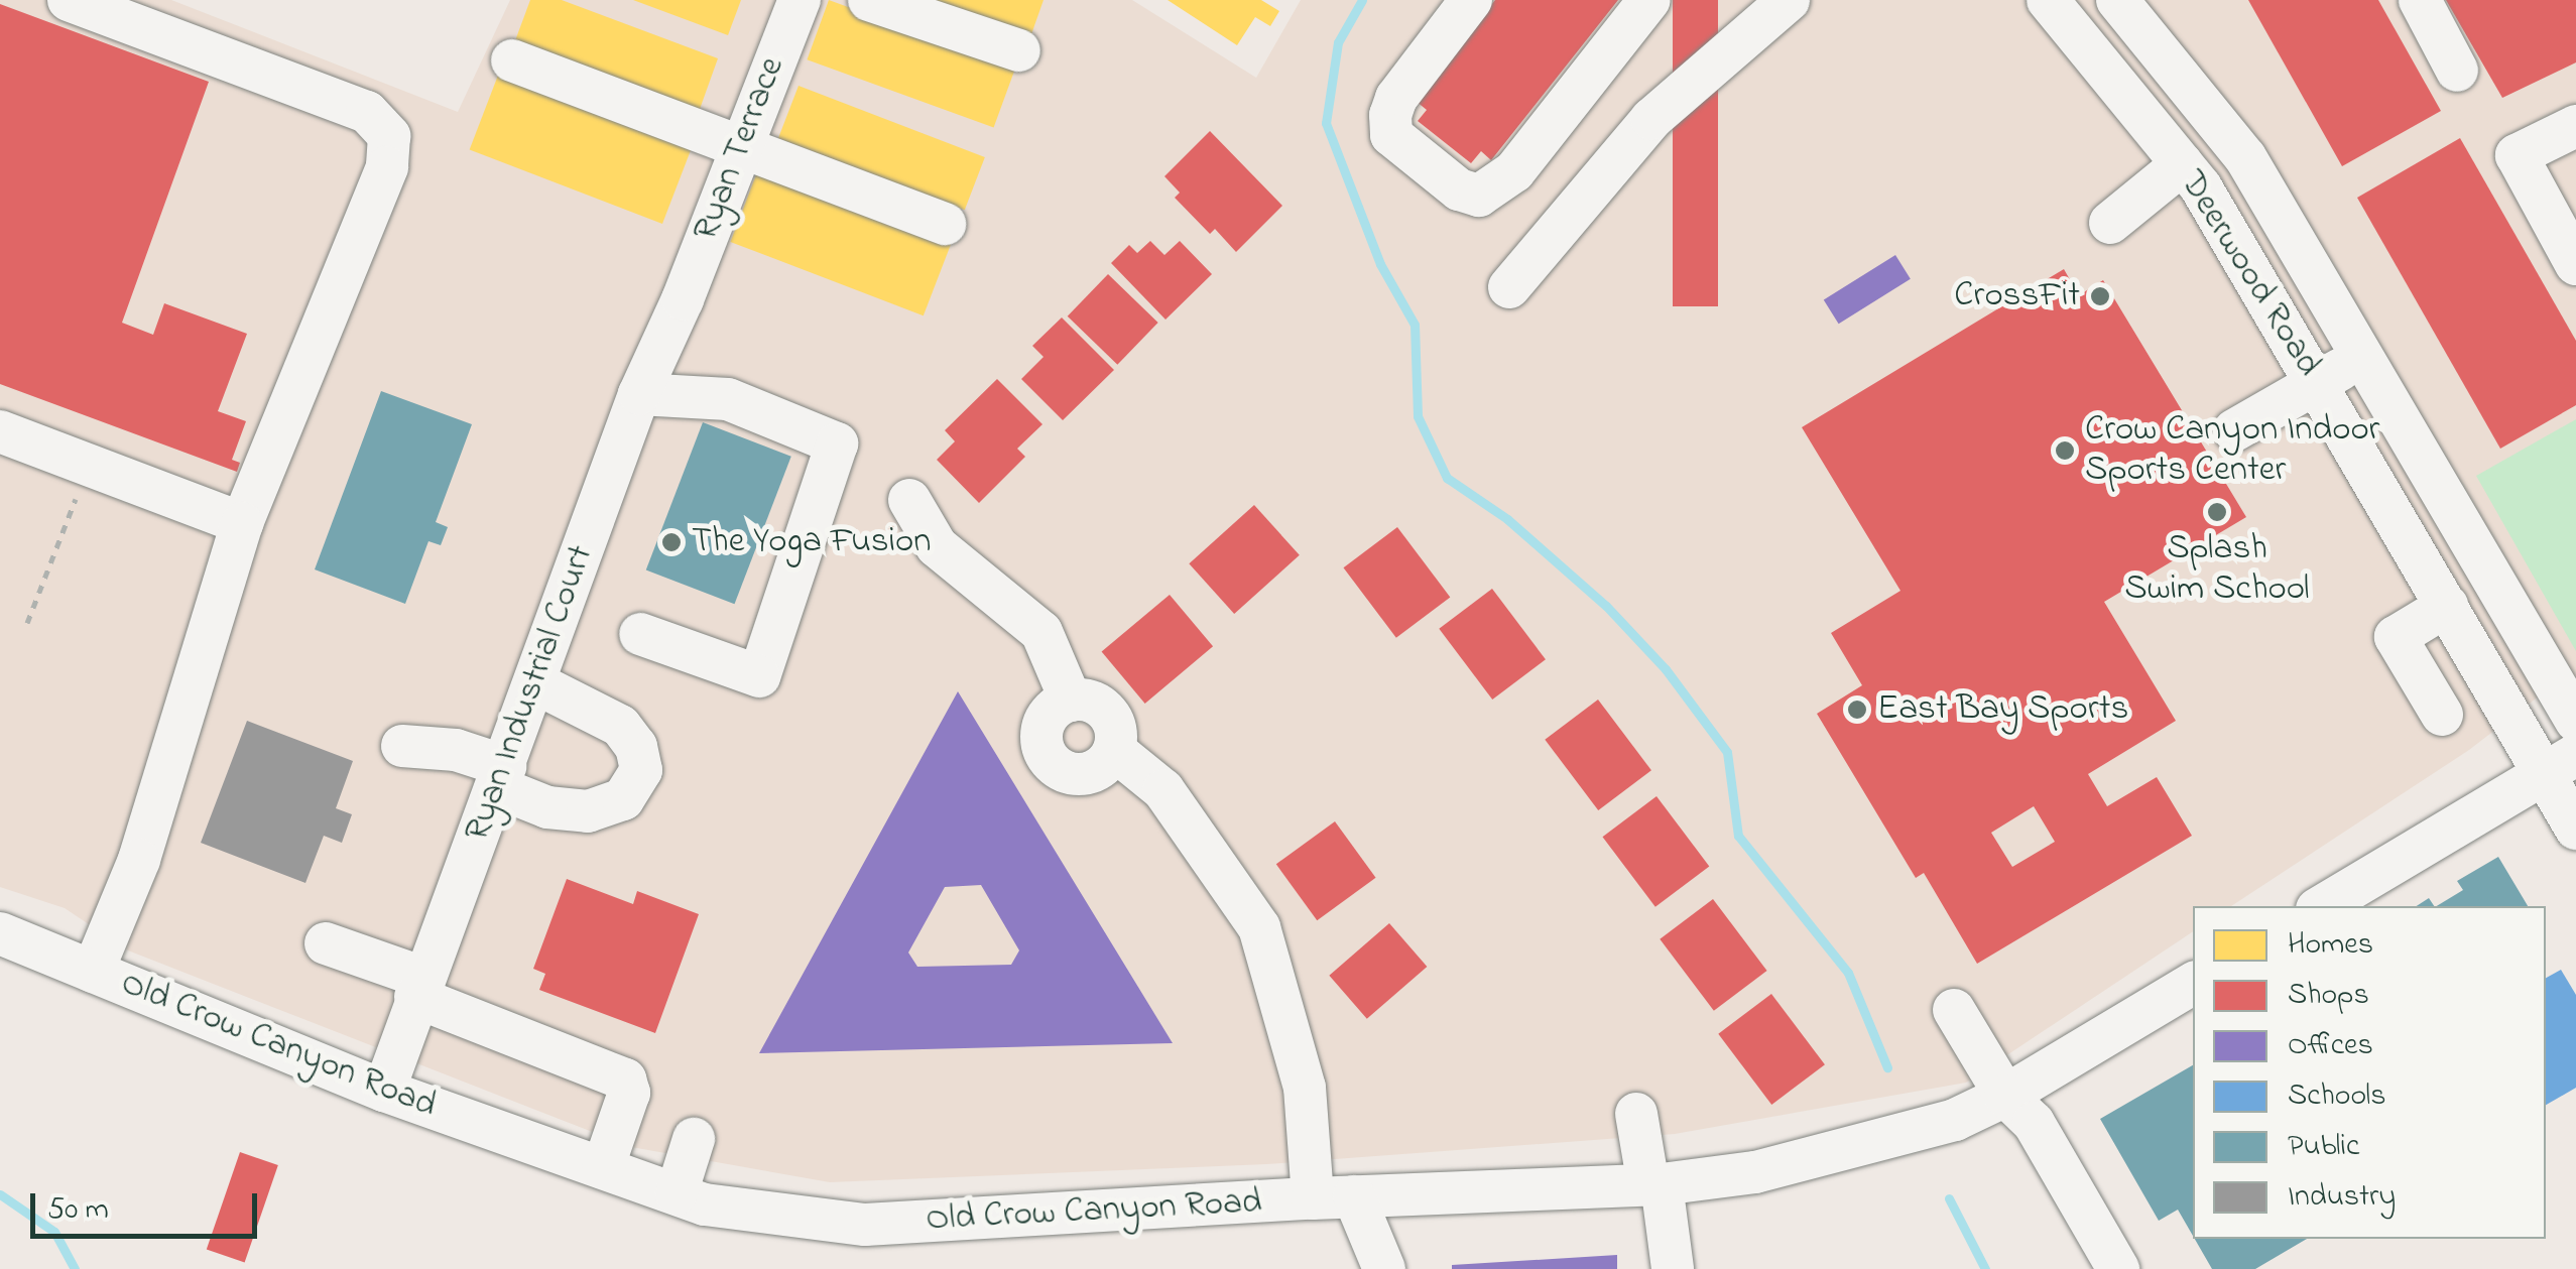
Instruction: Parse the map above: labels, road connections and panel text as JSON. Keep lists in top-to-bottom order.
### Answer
{
  "streets": {
    "street": [
      "Ryan Terrace",
      "Deerwood Road",
      "Ryan Industrial Court",
      "Old Crow Canyon Road"
    ]
  },
  "crossings": [
    ["Ryan Terrace", "Ryan Industrial Court"],
    ["Ryan Industrial Court", "Old Crow Canyon Road"]
  ],
  "places": [
    "CrossFit",
    "Crow Canyon Indoor Sports Center",
    "Splash Swim School",
    "The Yoga Fusion",
    "East Bay Sports"
  ],
  "legend": [
    "Homes",
    "Shops",
    "Offices",
    "Schools",
    "Public",
    "Industry"
  ],
  "scale_bar": "50 m"
}
